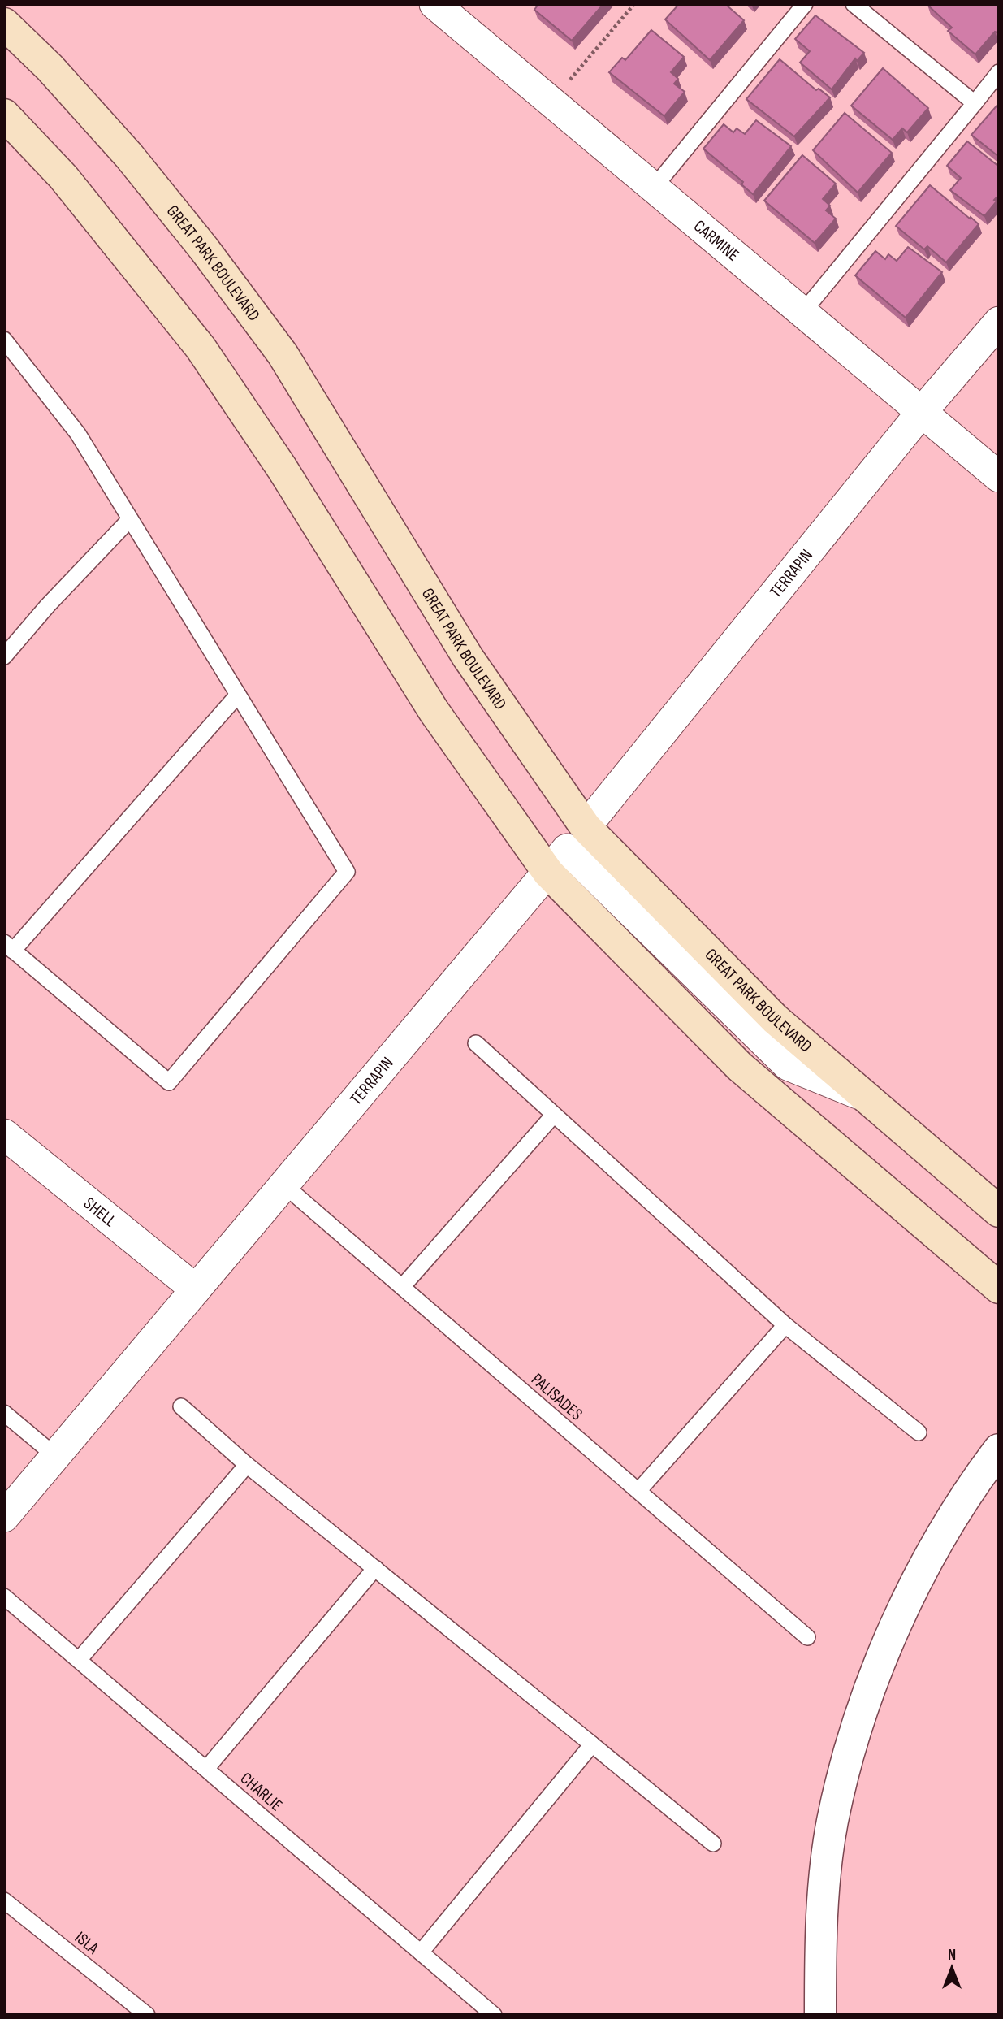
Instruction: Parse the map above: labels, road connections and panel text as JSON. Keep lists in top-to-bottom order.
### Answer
{
  "streets": {
    "main road": ["GREAT PARK BOULEVARD"],
    "street": ["CARMINE", "TERRAPIN", "SHELL"],
    "lane": ["PALISADES", "CHARLIE", "ISLA"]
  },
  "crossings": [
    ["CARMINE", "TERRAPIN"],
    ["GREAT PARK BOULEVARD", "TERRAPIN"],
    ["TERRAPIN", "SHELL"],
    ["TERRAPIN", "PALISADES"]
  ],
  "north": "top"
}
